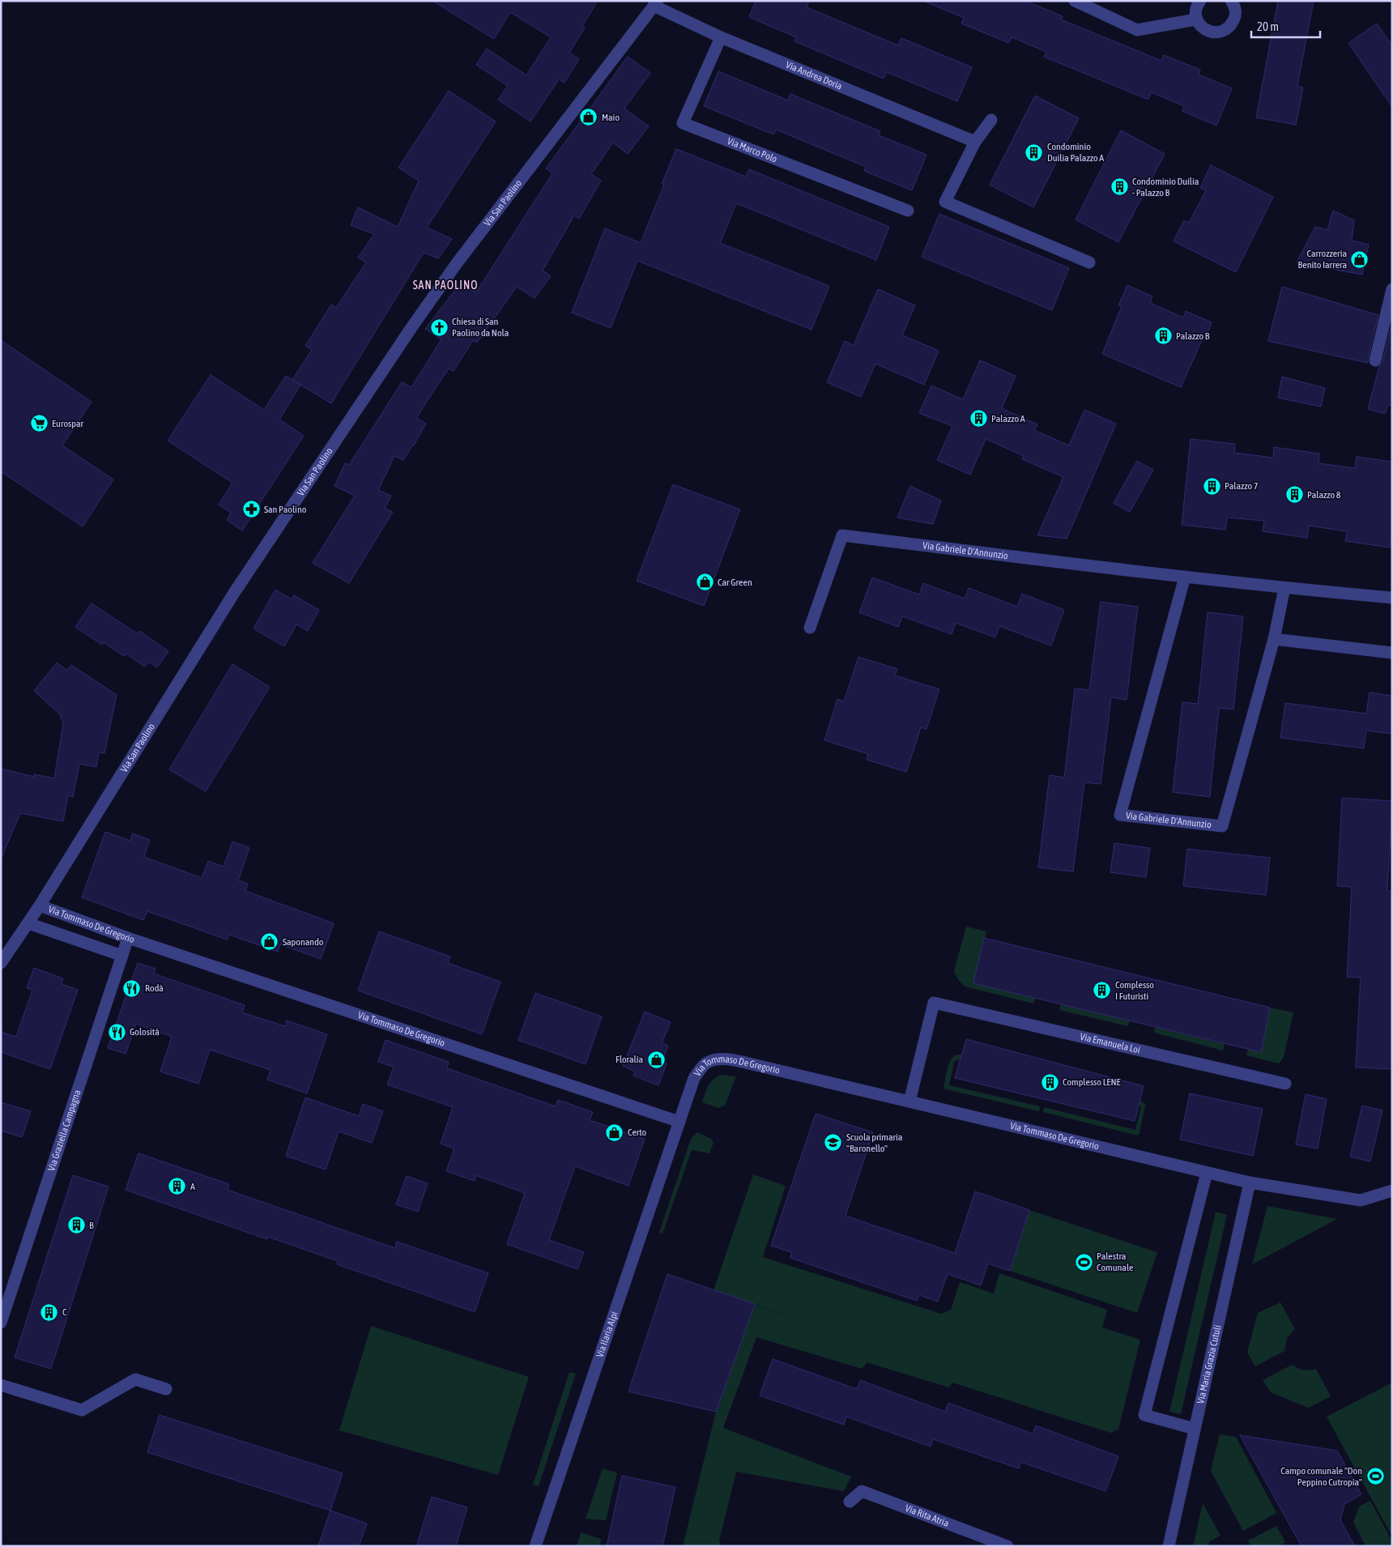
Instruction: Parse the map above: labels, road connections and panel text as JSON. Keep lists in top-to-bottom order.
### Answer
{
  "streets": {
    "street": [
      "Via Andrea Doria",
      "Via Marco Polo",
      "Via San Paolino",
      "Via Gabriele D'Annunzio",
      "Via Tommaso De Gregorio",
      "Via Emanuela Loi",
      "Via Graziella Campagna",
      "Via Ilaria Alpi",
      "Via Maria Grazia Cutuli",
      "Via Rita Atria"
    ]
  },
  "crossings": [
    ["Via Andrea Doria", "Via Marco Polo"],
    ["Via Andrea Doria", "Via San Paolino"],
    ["Via San Paolino", "Via Tommaso De Gregorio"],
    ["Via Tommaso De Gregorio", "Via Emanuela Loi"],
    ["Via Tommaso De Gregorio", "Via Graziella Campagna"],
    ["Via Tommaso De Gregorio", "Via Ilaria Alpi"],
    ["Via Tommaso De Gregorio", "Via Maria Grazia Cutuli"]
  ],
  "districts": ["SAN PAOLINO"],
  "places": {
    "shop": [
      "Maio",
      "Carrozzeria Benito Iarrera",
      "Car Green",
      "Saponando",
      "Floralia",
      "Certo"
    ],
    "building": [
      "Condominio Duilia Palazzo A",
      "Condominio Duilia - Palazzo B",
      "Palazzo B",
      "Palazzo A",
      "Palazzo 7",
      "Palazzo 8",
      "Complesso I Futuristi",
      "Complesso LENE",
      "A",
      "B",
      "C"
    ],
    "church": ["Chiesa di San Paolino da Nola"],
    "supermarket": ["Eurospar"],
    "pharmacy": ["San Paolino"],
    "restaurant": ["Rodà", "Golosità"],
    "school or university": ["Scuola primaria \"Baronello\""],
    "sports": ["Palestra Comunale", "Campo comunale \"Don Peppino Cutropia\""]
  },
  "scale_bar": "20 m"
}
